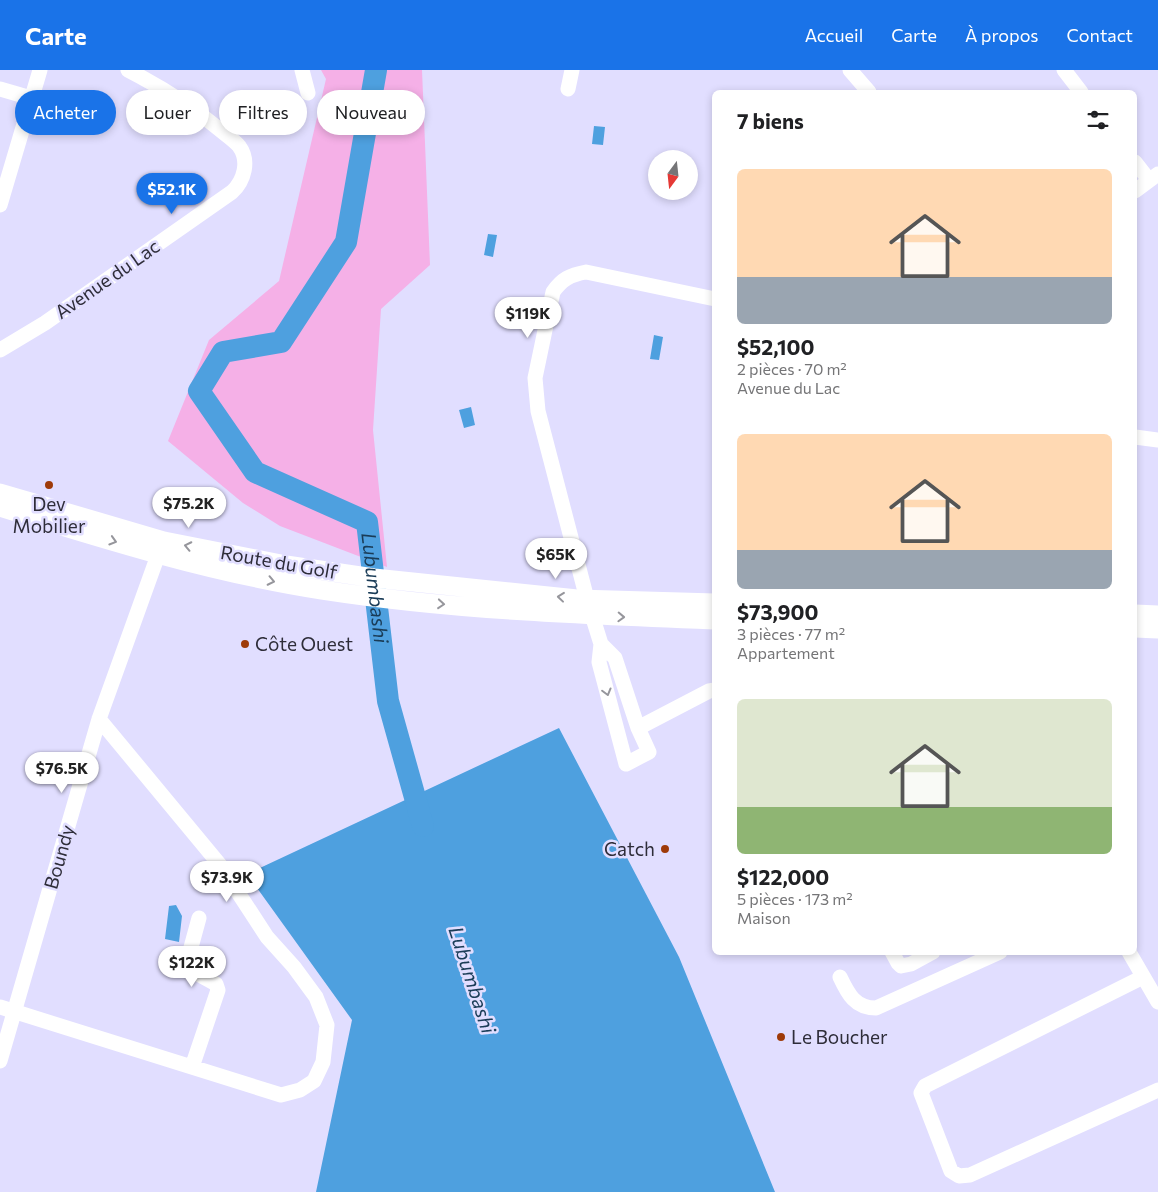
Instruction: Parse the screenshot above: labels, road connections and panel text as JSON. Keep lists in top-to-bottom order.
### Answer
{
  "streets": {
    "main road": ["Route du Golf"],
    "street": ["Avenue du Lac", "Boundy"]
  },
  "crossings": [
    ["Route du Golf", "Boundy"]
  ],
  "water": ["Lubumbashi"],
  "places": [
    "Dev Mobilier",
    "Côte Ouest",
    "Catch",
    "Le Boucher"
  ],
  "north": "bottom",
  "page": {
    "header": "Carte",
    "nav": [
      "Accueil",
      "Carte",
      "À propos",
      "Contact"
    ],
    "chip": [
      "Acheter",
      "Louer",
      "Filtres",
      "Nouveau"
    ],
    "heading": "7 biens",
    "list": [
      {
        "name": "$52,100",
        "note": "2 pièces · 70 m² · Avenue du Lac"
      },
      {
        "name": "$73,900",
        "note": "3 pièces · 77 m² · Appartement"
      },
      {
        "name": "$122,000",
        "note": "5 pièces · 173 m² · Maison"
      }
    ],
    "price": [
      "$52.1K",
      "$119K",
      "$75.2K",
      "$65K",
      "$76.5K",
      "$73.9K",
      "$122K"
    ]
  }
}
